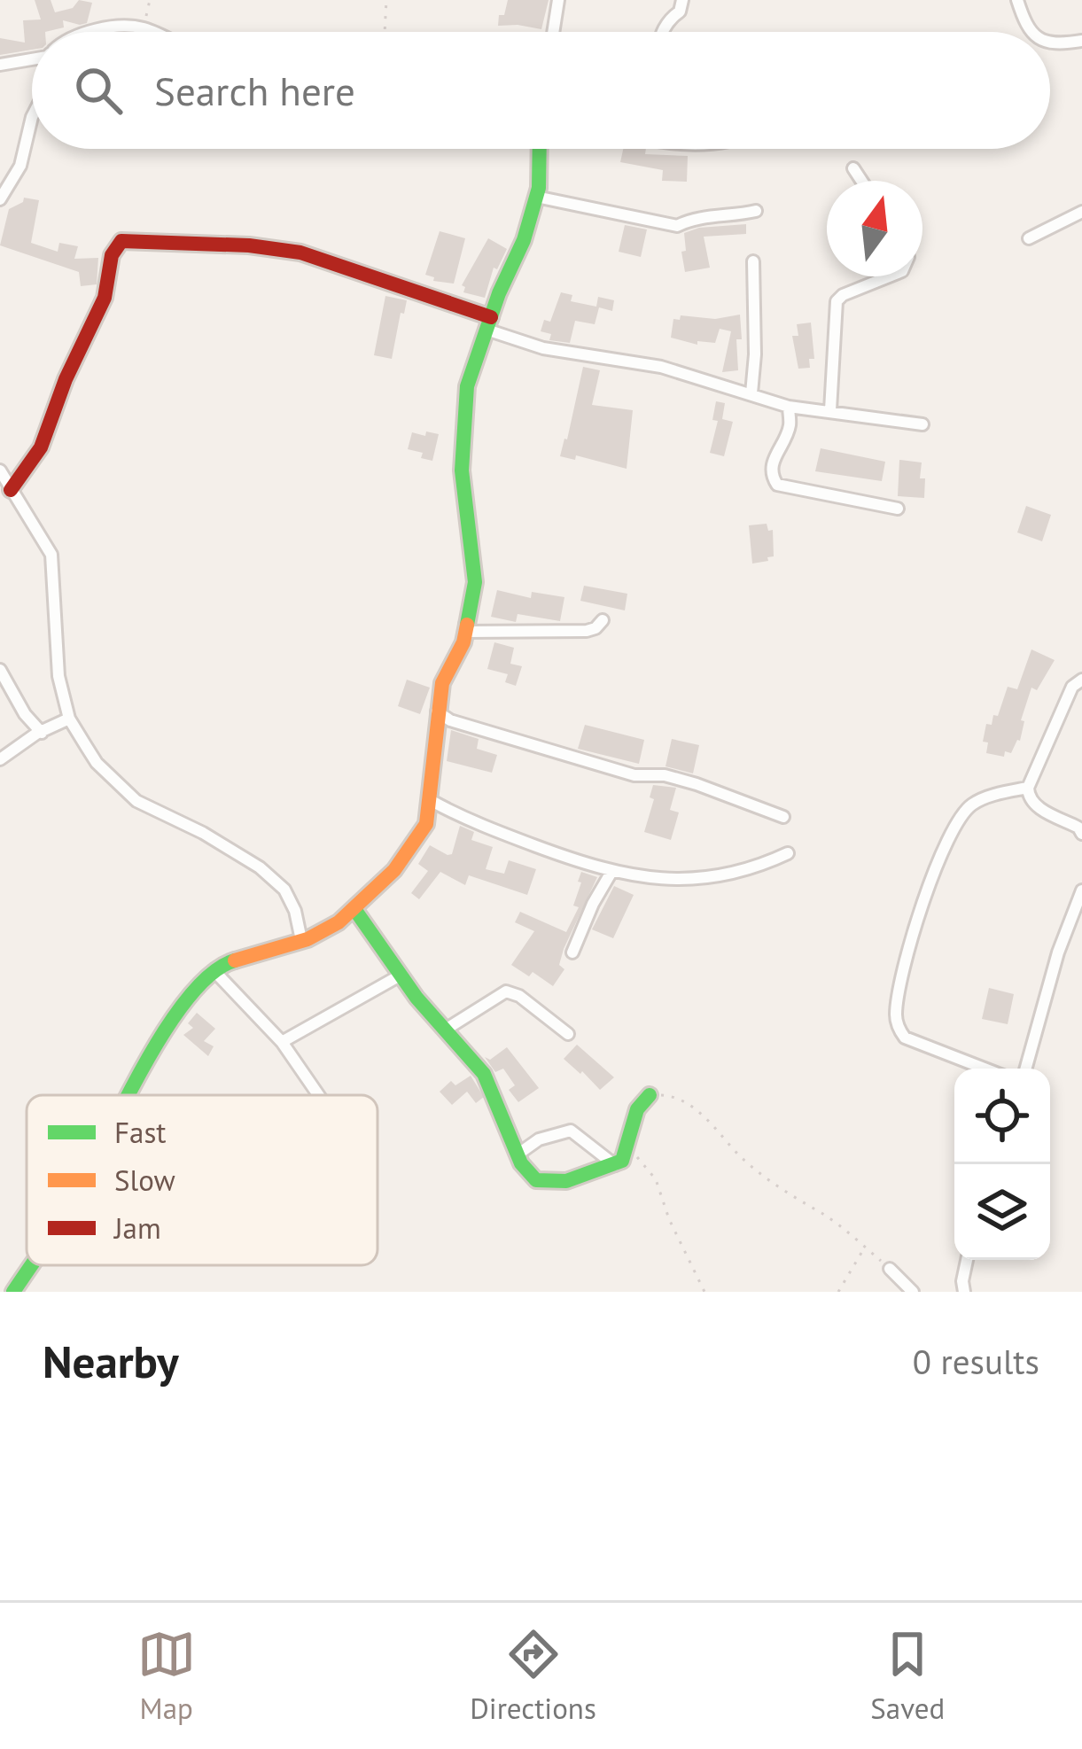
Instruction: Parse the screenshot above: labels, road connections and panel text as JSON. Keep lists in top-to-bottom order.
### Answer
{
  "legend": ["Fast", "Slow", "Jam"],
  "north": "top",
  "page": {
    "search": "Search here",
    "heading": ["Nearby", "0 results"],
    "nav": ["Map", "Directions", "Saved"]
  }
}
